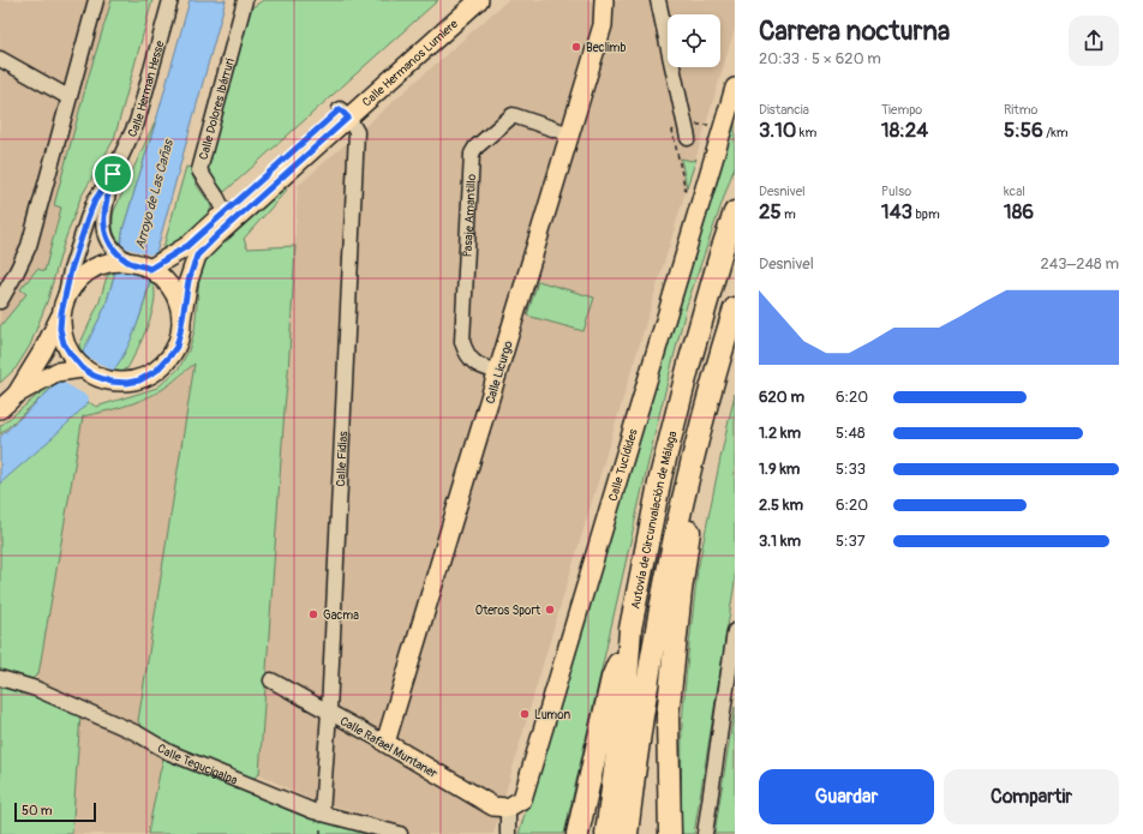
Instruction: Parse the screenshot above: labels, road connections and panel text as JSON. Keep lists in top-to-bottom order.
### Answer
{
  "streets": {
    "highway": ["Autovía de Circunvalación de Málaga"],
    "main road": [
      "Calle Hermanos Lumiere",
      "Calle Herman Hesse",
      "Calle Licurgo",
      "Calle Tucídides",
      "Calle Rafael Muntaner"
    ],
    "street": [
      "Calle Dolores Ibárruri",
      "Pasaje Amantillo",
      "Calle Fidias",
      "Calle Tegucigalpa"
    ]
  },
  "crossings": [
    ["Calle Hermanos Lumiere", "Calle Herman Hesse"],
    ["Calle Hermanos Lumiere", "Calle Dolores Ibárruri"],
    ["Calle Hermanos Lumiere", "Calle Fidias"],
    ["Pasaje Amantillo", "Calle Licurgo"],
    ["Calle Licurgo", "Calle Rafael Muntaner"],
    ["Calle Fidias", "Calle Rafael Muntaner"],
    ["Calle Fidias", "Calle Tegucigalpa"],
    ["Calle Tucídides", "Calle Rafael Muntaner"]
  ],
  "water": ["Arroyo de Las Cañas"],
  "places": [
    "Beclimb",
    "Oteros Sport",
    "Gacma",
    "Lumon"
  ],
  "scale_bar": "50 m",
  "page": {
    "heading": ["Carrera nocturna", "20:33 · 5 × 620 m"],
    "stats": [
      ["Distancia", "3.10 km"],
      ["Tiempo", "18:24"],
      ["Ritmo", "5:56 /km"],
      ["Desnivel", "25 m"],
      ["Pulso", "143 bpm"],
      ["kcal", "186"]
    ],
    "chart": ["Desnivel", "243–248 m"],
    "list": [
      {
        "name": "620 m",
        "note": "6:20"
      },
      {
        "name": "1.2 km",
        "note": "5:48"
      },
      {
        "name": "1.9 km",
        "note": "5:33"
      },
      {
        "name": "2.5 km",
        "note": "6:20"
      },
      {
        "name": "3.1 km",
        "note": "5:37"
      }
    ],
    "buttons": ["Guardar", "Compartir"],
    "scale": "50 m"
  }
}
